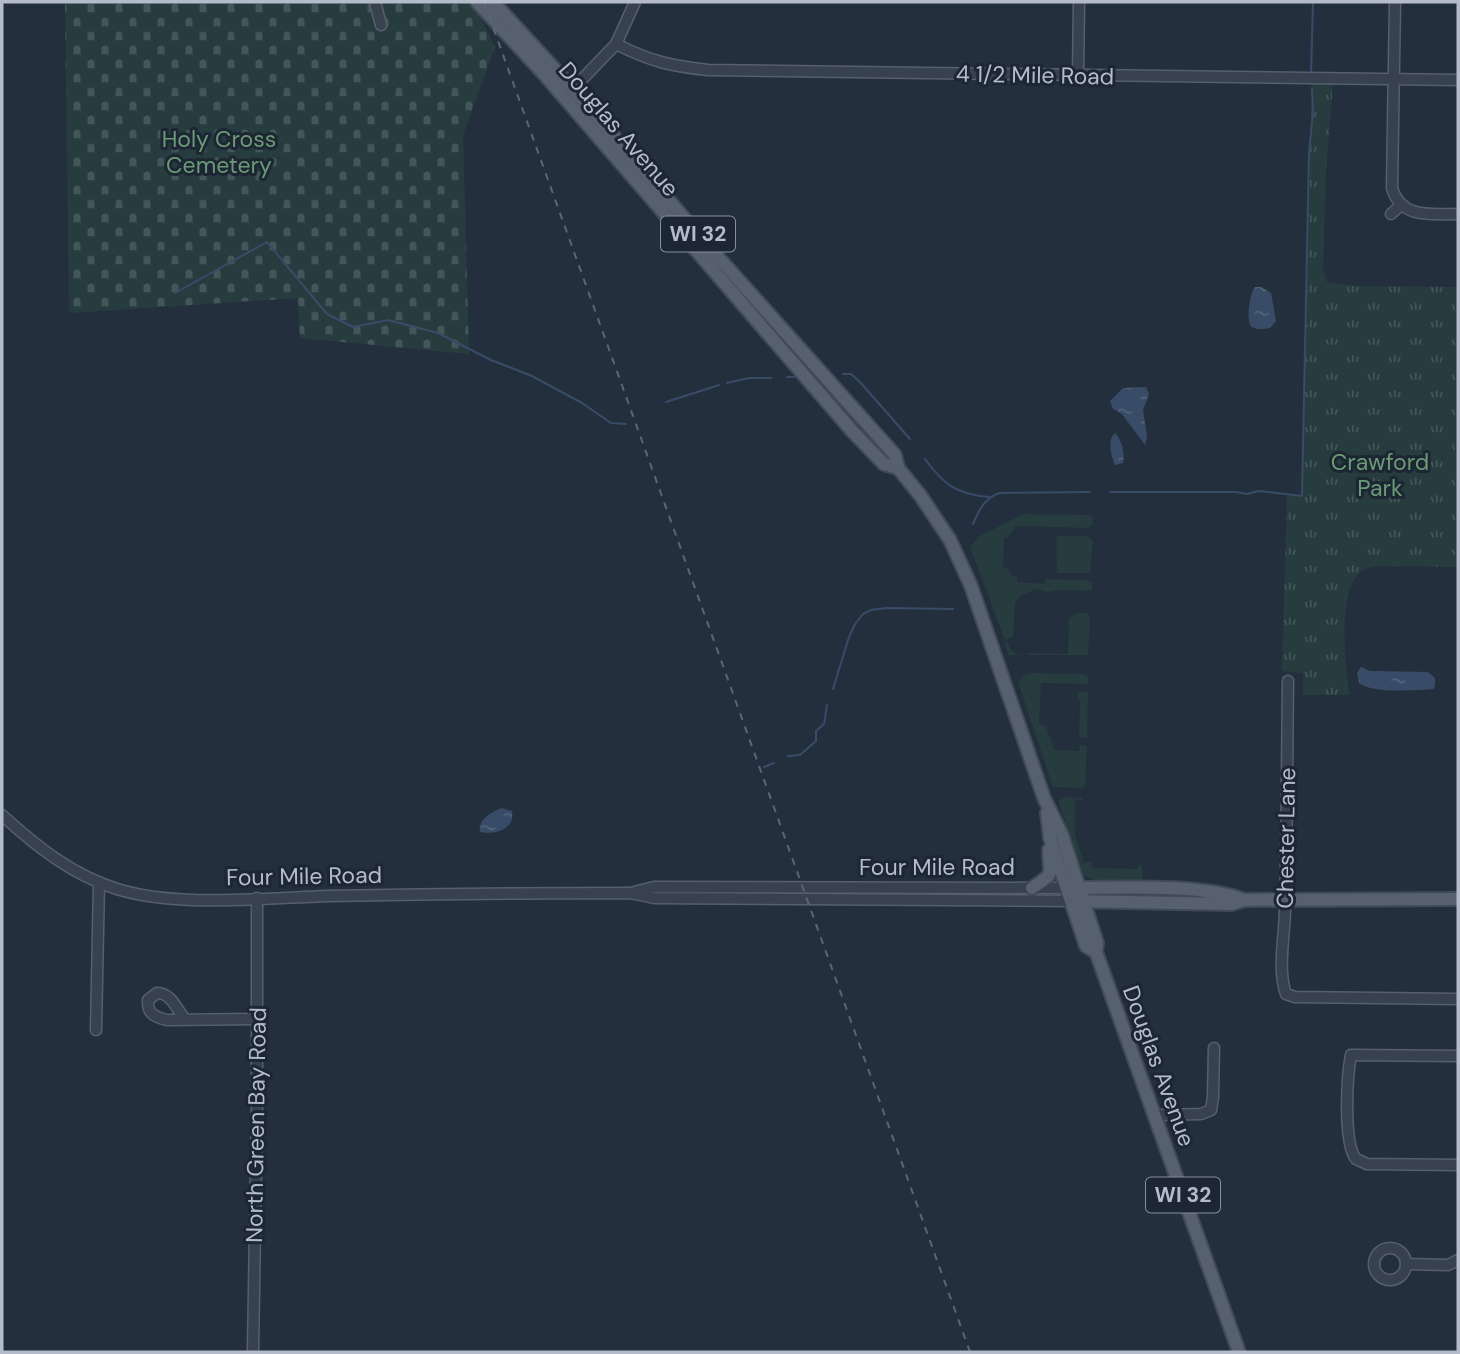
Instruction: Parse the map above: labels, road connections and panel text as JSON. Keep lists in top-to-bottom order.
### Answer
{
  "streets": {
    "main road": ["Douglas Avenue", "WI 32", "Four Mile Road"],
    "street": ["4 1/2 Mile Road", "Chester Lane", "North Green Bay Road"]
  },
  "crossings": [
    ["Douglas Avenue", "Four Mile Road"],
    ["Chester Lane", "Four Mile Road"],
    ["Four Mile Road", "North Green Bay Road"]
  ],
  "parks": ["Holy Cross Cemetery", "Crawford Park"]
}
